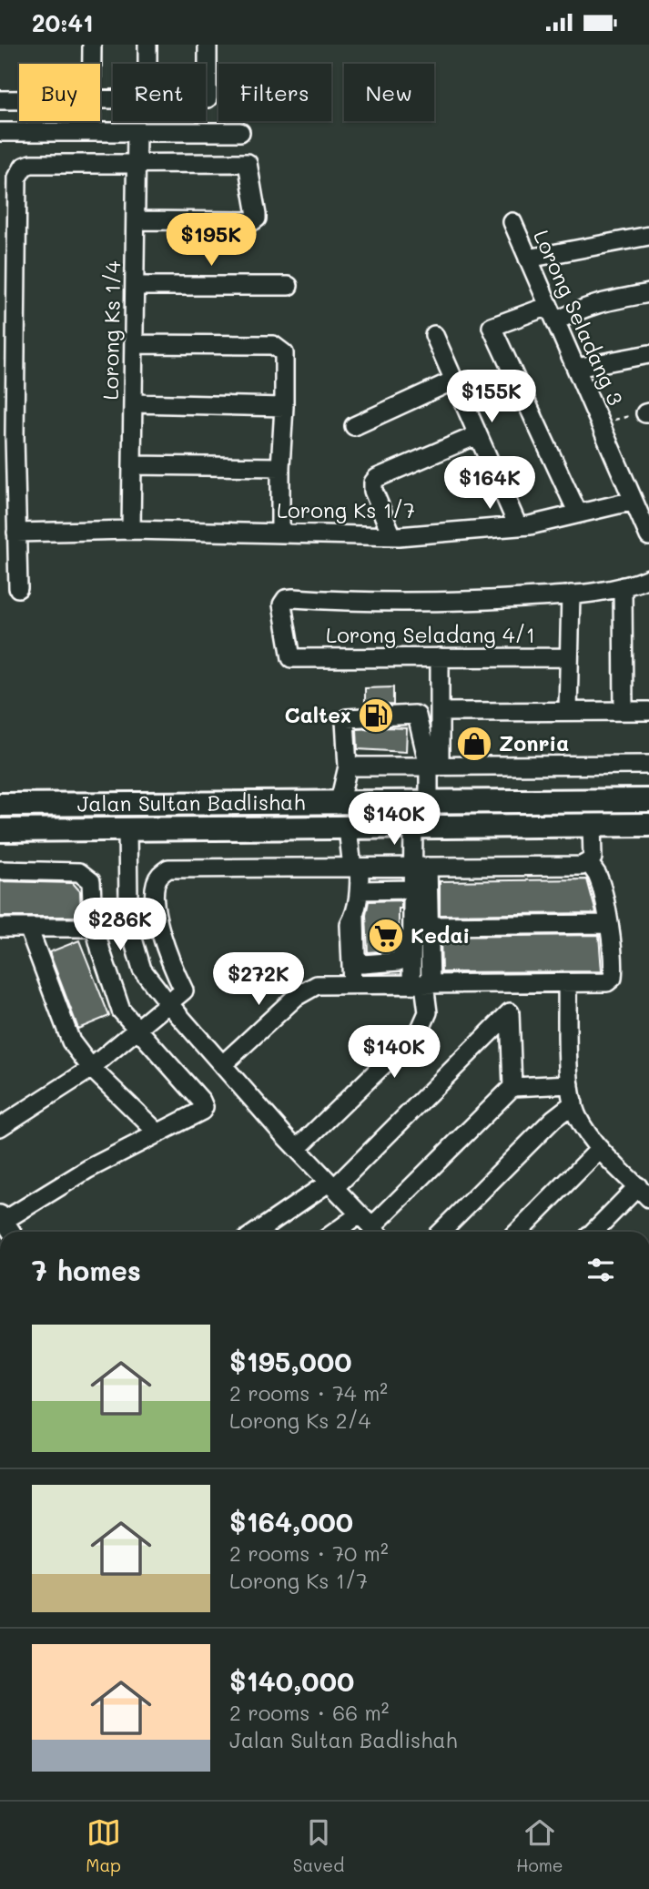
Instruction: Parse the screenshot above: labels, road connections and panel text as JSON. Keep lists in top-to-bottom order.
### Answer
{
  "streets": {
    "main road": ["Jalan Sultan Badlishah"],
    "street": [
      "Lorong Seladang 3",
      "Lorong Ks 1/4",
      "Lorong Ks 1/7",
      "Lorong Seladang 4/1"
    ]
  },
  "crossings": [
    ["Lorong Seladang 3", "Lorong Ks 1/7"],
    ["Lorong Ks 1/4", "Lorong Ks 1/7"]
  ],
  "places": {
    "fuel station": ["Caltex"],
    "shop": ["Zonria"],
    "supermarket": ["Kedai"]
  },
  "page": {
    "status": "20:41",
    "chip": [
      "Buy",
      "Rent",
      "Filters",
      "New"
    ],
    "price": [
      "$195K",
      "$155K",
      "$164K",
      "$140K",
      "$286K",
      "$272K",
      "$140K"
    ],
    "heading": "7 homes",
    "list": [
      {
        "name": "$195,000",
        "note": "2 rooms · 74 m² · Lorong Ks 2/4"
      },
      {
        "name": "$164,000",
        "note": "2 rooms · 70 m² · Lorong Ks 1/7"
      },
      {
        "name": "$140,000",
        "note": "2 rooms · 66 m² · Jalan Sultan Badlishah"
      }
    ],
    "tabs": ["Map", "Saved", "Home"]
  }
}
